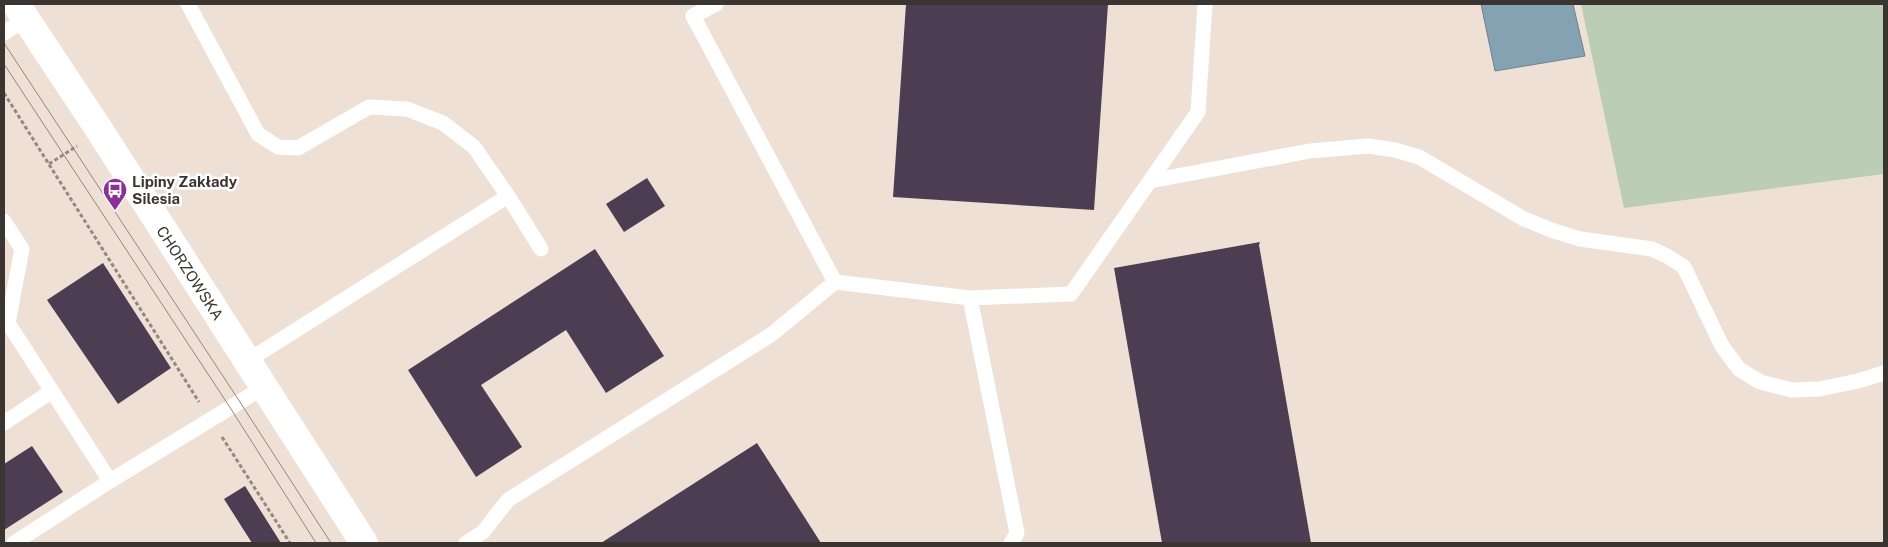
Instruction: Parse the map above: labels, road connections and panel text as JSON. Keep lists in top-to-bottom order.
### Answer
{
  "streets": {
    "street": ["CHORZOWSKA"]
  },
  "places": {
    "bus stop": ["Lipiny Zakłady Silesia"]
  }
}
